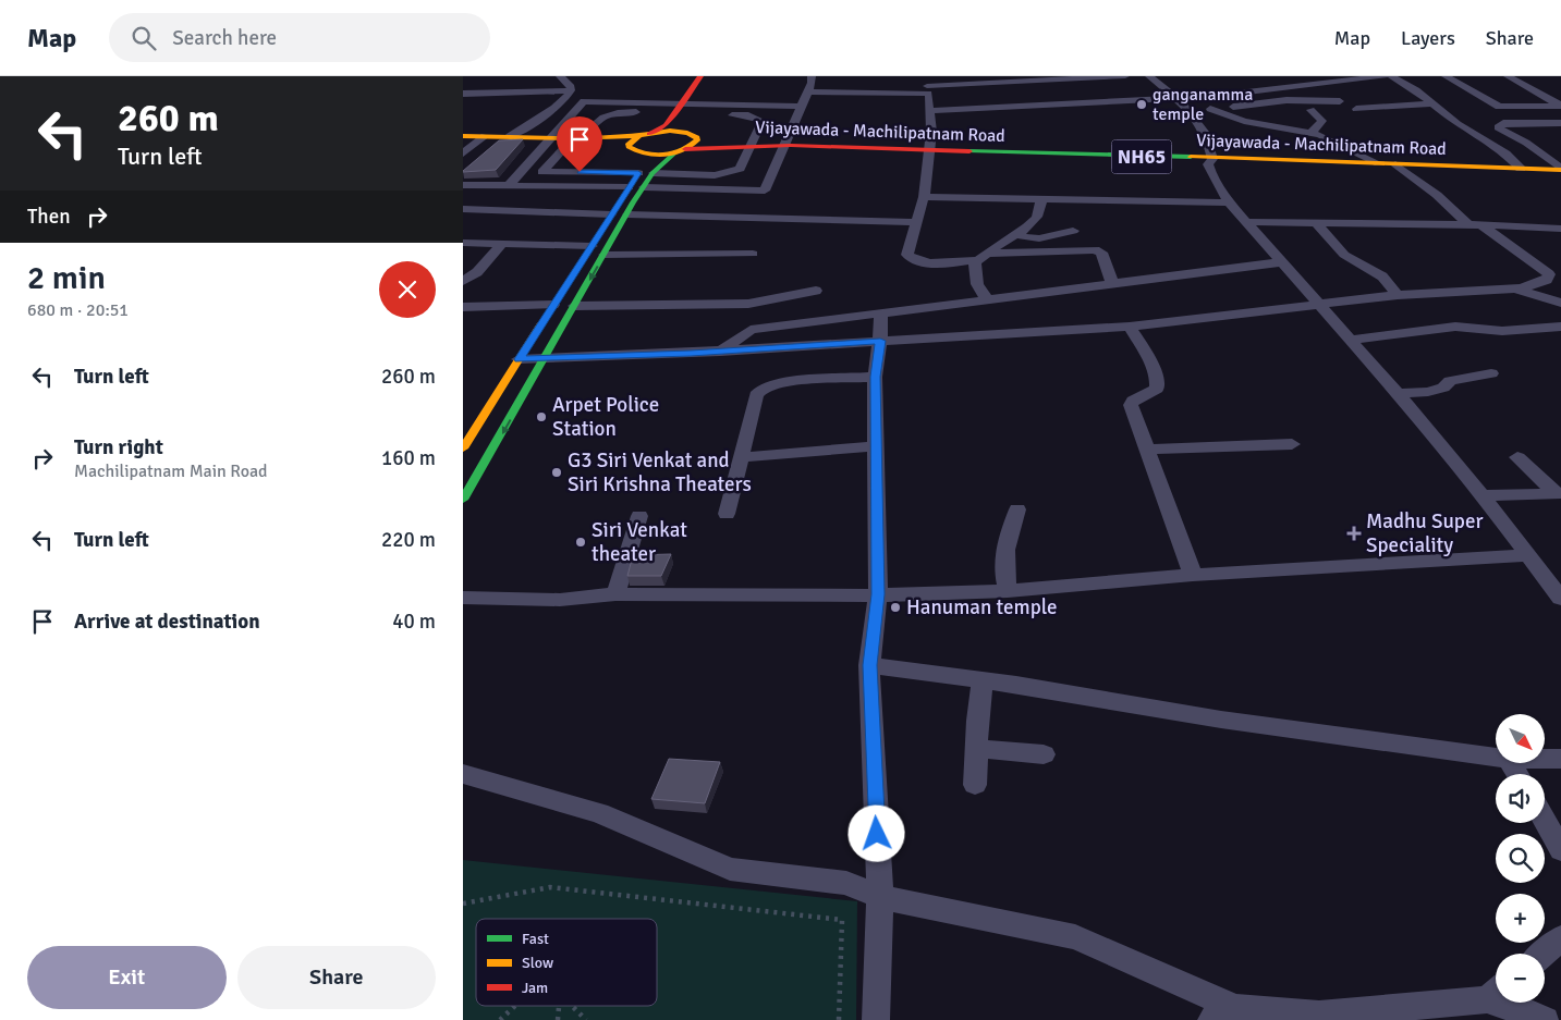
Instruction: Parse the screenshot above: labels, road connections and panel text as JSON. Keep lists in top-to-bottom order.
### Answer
{
  "streets": {
    "main road": ["Vijayawada - Machilipatnam Road", "NH65"]
  },
  "crossings": [
    ["Vijayawada - Machilipatnam Road", "NH65"]
  ],
  "places": {
    "other": [
      "ganganamma temple",
      "Arpet Police Station",
      "G3 Siri Venkat and Siri Krishna Theaters",
      "Siri Venkat theater",
      "Hanuman temple"
    ],
    "health": ["Madhu Super Speciality"]
  },
  "legend": ["Fast", "Slow", "Jam"],
  "north": "bottom right",
  "page": {
    "header": "Map",
    "search": "Search here",
    "nav": ["Map", "Layers", "Share"],
    "turn": ["260 m", "Turn left"],
    "then": "Then",
    "heading": ["2 min", "680 m · 20:51"],
    "list": [
      {
        "name": "Turn left",
        "value": "260 m"
      },
      {
        "name": "Turn right",
        "note": "Machilipatnam Main Road",
        "value": "160 m"
      },
      {
        "name": "Turn left",
        "value": "220 m"
      },
      {
        "name": "Arrive at destination",
        "value": "40 m"
      }
    ],
    "map_buttons": ["+", "−"],
    "buttons": ["Exit", "Share"]
  }
}
